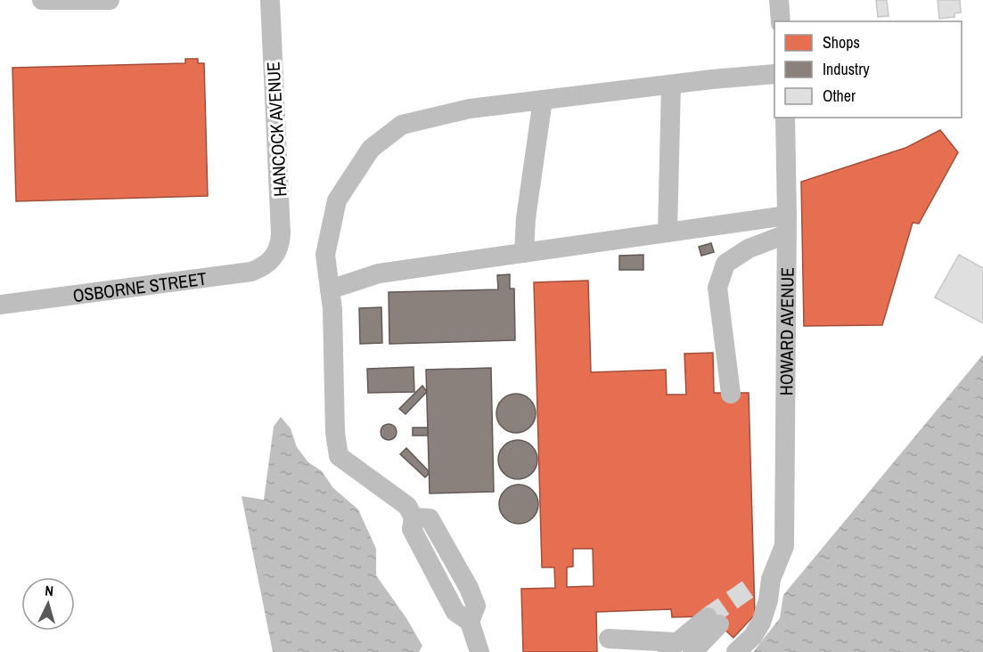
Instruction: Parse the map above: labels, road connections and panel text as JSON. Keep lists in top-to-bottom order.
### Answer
{
  "streets": {
    "street": ["HANCOCK AVENUE", "OSBORNE STREET", "HOWARD AVENUE"]
  },
  "crossings": [
    ["HANCOCK AVENUE", "OSBORNE STREET"]
  ],
  "legend": ["Shops", "Industry", "Other"],
  "north": "top"
}
